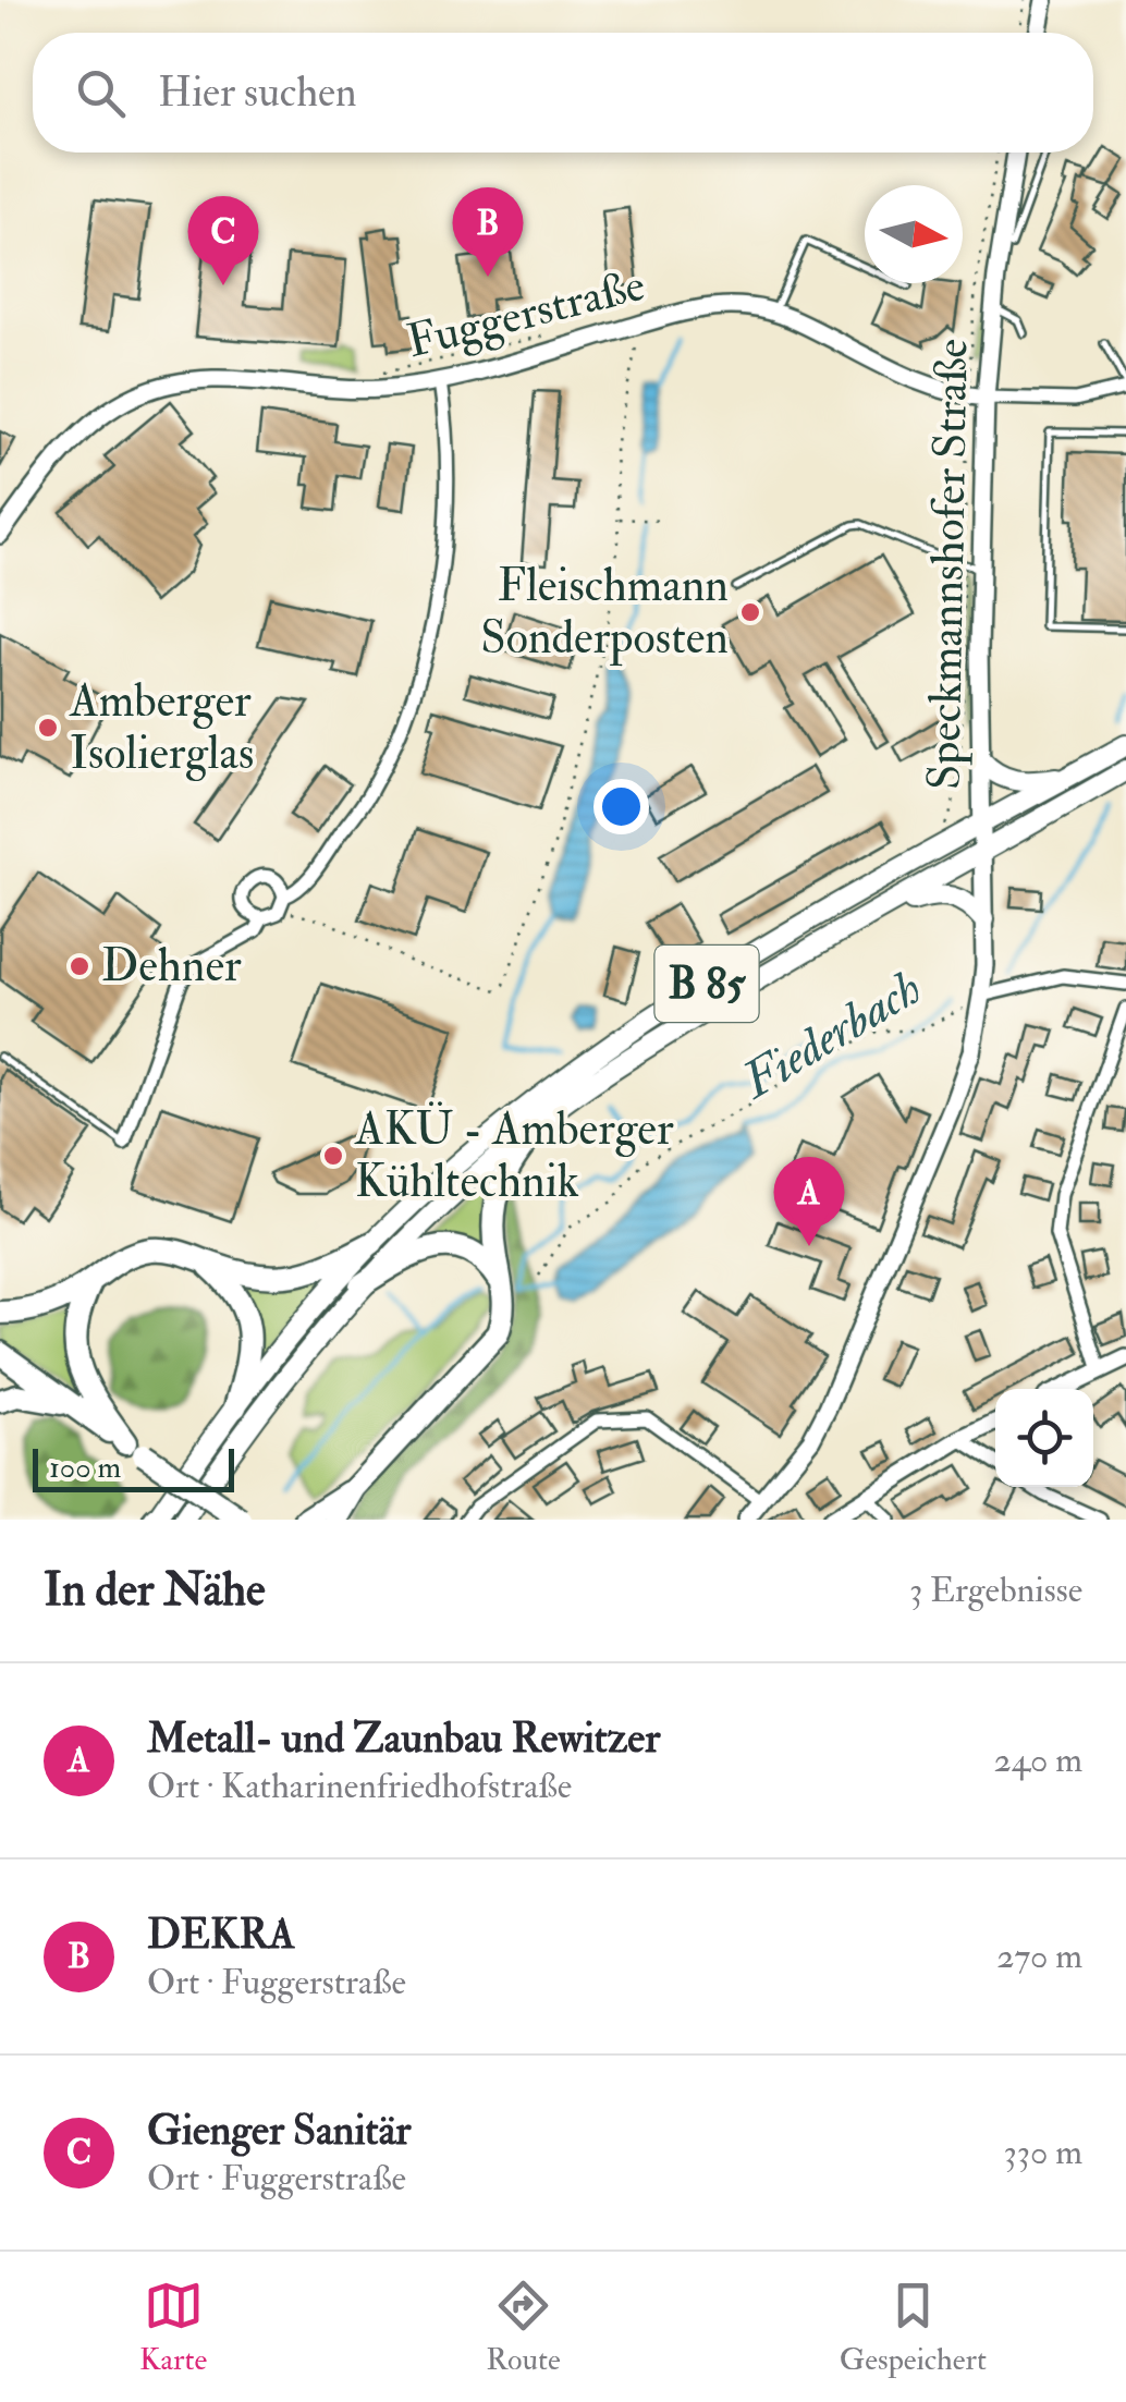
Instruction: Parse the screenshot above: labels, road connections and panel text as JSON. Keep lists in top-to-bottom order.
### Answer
{
  "streets": {
    "main road": ["B 85"],
    "street": ["Fuggerstraße", "Speckmannshofer Straße"]
  },
  "crossings": [
    ["Fuggerstraße", "Speckmannshofer Straße"],
    ["Speckmannshofer Straße", "B 85"]
  ],
  "water": ["Fiederbach"],
  "places": [
    "Fleischmann Sonderposten",
    "Amberger Isolierglas",
    "Dehner",
    "AKÜ - Amberger Kühltechnik"
  ],
  "scale_bar": "100 m",
  "north": "right",
  "page": {
    "search": "Hier suchen",
    "pins": ["B", "C", "A"],
    "scale": "100 m",
    "heading": ["In der Nähe", "3 Ergebnisse"],
    "list": [
      {
        "mark": "A",
        "name": "Metall- und Zaunbau Rewitzer",
        "note": "Ort · Katharinenfriedhofstraße",
        "value": "240 m"
      },
      {
        "mark": "B",
        "name": "DEKRA",
        "note": "Ort · Fuggerstraße",
        "value": "270 m"
      },
      {
        "mark": "C",
        "name": "Gienger Sanitär",
        "note": "Ort · Fuggerstraße",
        "value": "330 m"
      }
    ],
    "nav": ["Karte", "Route", "Gespeichert"]
  }
}
